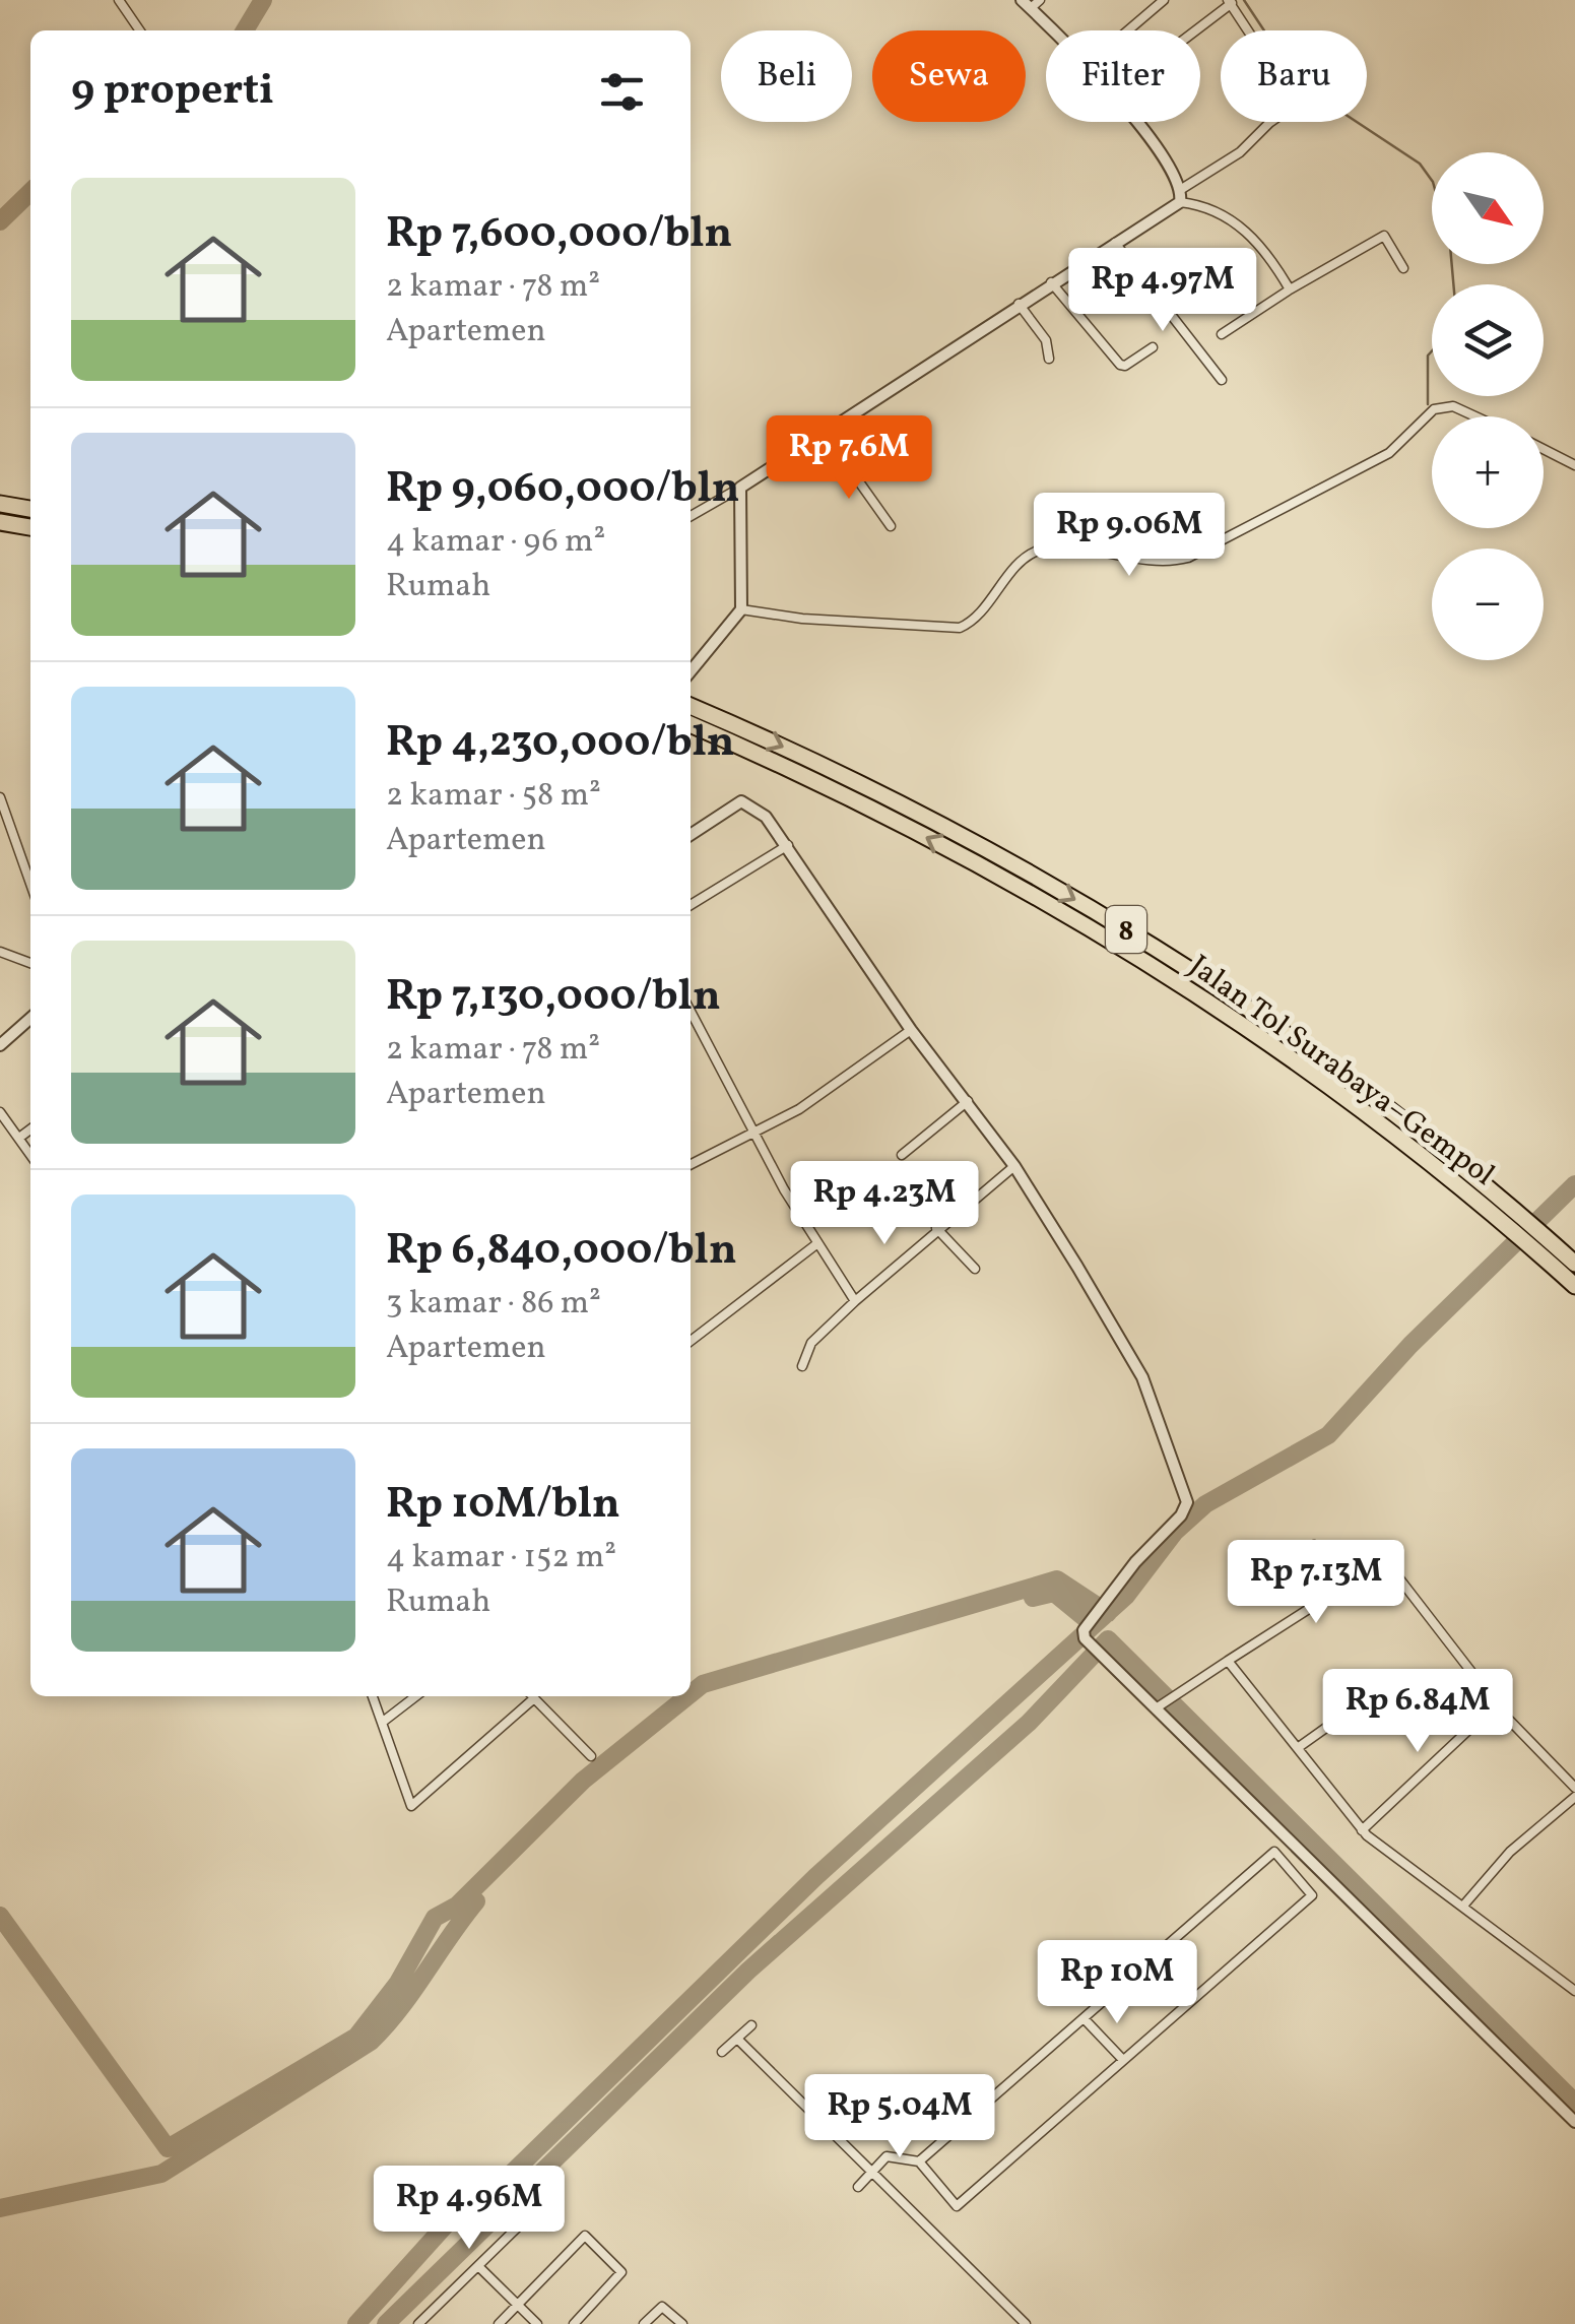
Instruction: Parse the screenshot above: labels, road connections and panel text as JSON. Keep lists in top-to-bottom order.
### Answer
{
  "streets": {
    "highway": ["8", "Jalan Tol Surabaya–Gempol"]
  },
  "north": "bottom right",
  "page": {
    "chip": [
      "Beli",
      "Sewa",
      "Filter",
      "Baru"
    ],
    "heading": "9 properti",
    "map_buttons": ["+", "−"],
    "list": [
      {
        "name": "Rp 7,600,000/bln",
        "note": "2 kamar · 78 m² · Apartemen"
      },
      {
        "name": "Rp 9,060,000/bln",
        "note": "4 kamar · 96 m² · Rumah"
      },
      {
        "name": "Rp 4,230,000/bln",
        "note": "2 kamar · 58 m² · Apartemen"
      },
      {
        "name": "Rp 7,130,000/bln",
        "note": "2 kamar · 78 m² · Apartemen"
      },
      {
        "name": "Rp 6,840,000/bln",
        "note": "3 kamar · 86 m² · Apartemen"
      },
      {
        "name": "Rp 10M/bln",
        "note": "4 kamar · 152 m² · Rumah"
      }
    ],
    "price": [
      "Rp 4.97M",
      "Rp 7.6M",
      "Rp 9.06M",
      "Rp 4.23M",
      "Rp 7.13M",
      "Rp 6.84M",
      "Rp 10M",
      "Rp 5.04M",
      "Rp 4.96M"
    ]
  }
}
